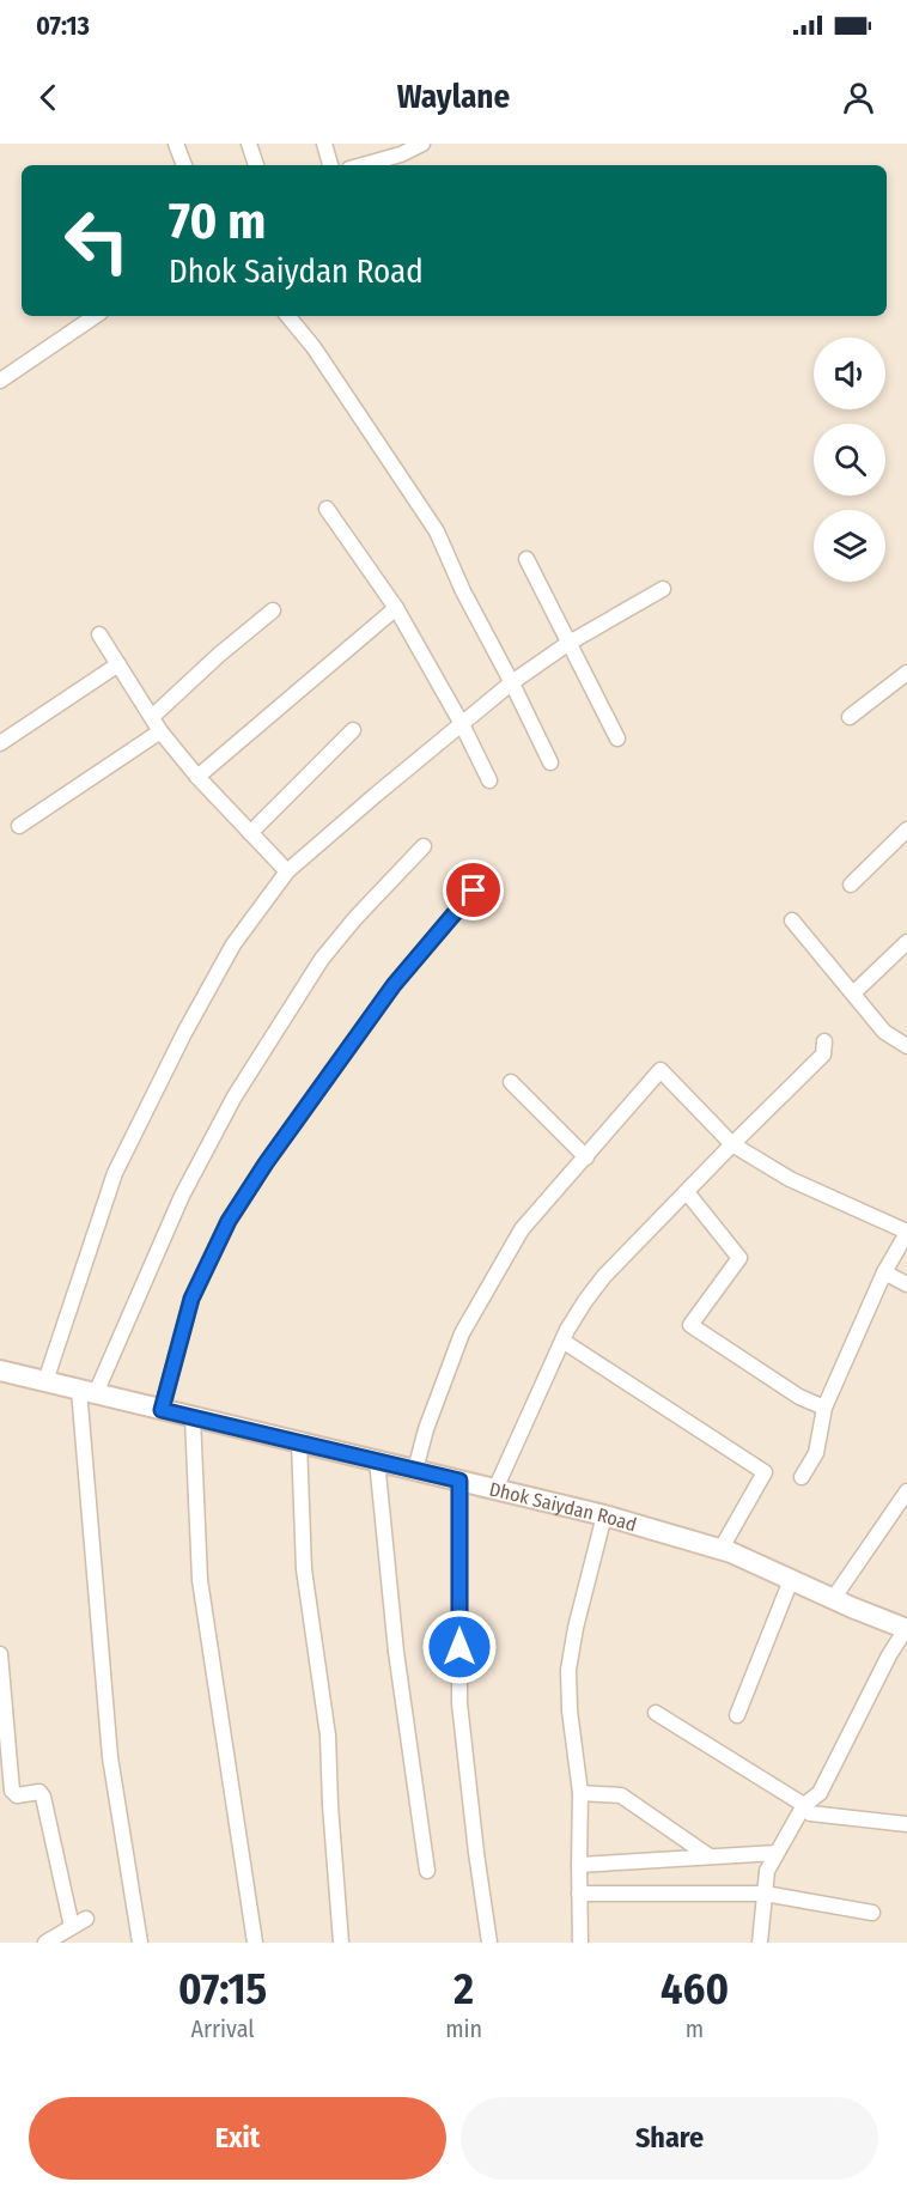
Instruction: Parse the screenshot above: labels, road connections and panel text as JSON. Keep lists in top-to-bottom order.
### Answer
{
  "streets": {
    "main road": ["Dhok Saiydan Road"]
  },
  "page": {
    "status": "07:13",
    "header": "Waylane",
    "turn": ["70 m", "Dhok Saiydan Road"],
    "eta": [
      "07:15",
      "Arrival",
      "2",
      "min",
      "460",
      "m"
    ],
    "buttons": ["Exit", "Share"]
  }
}
